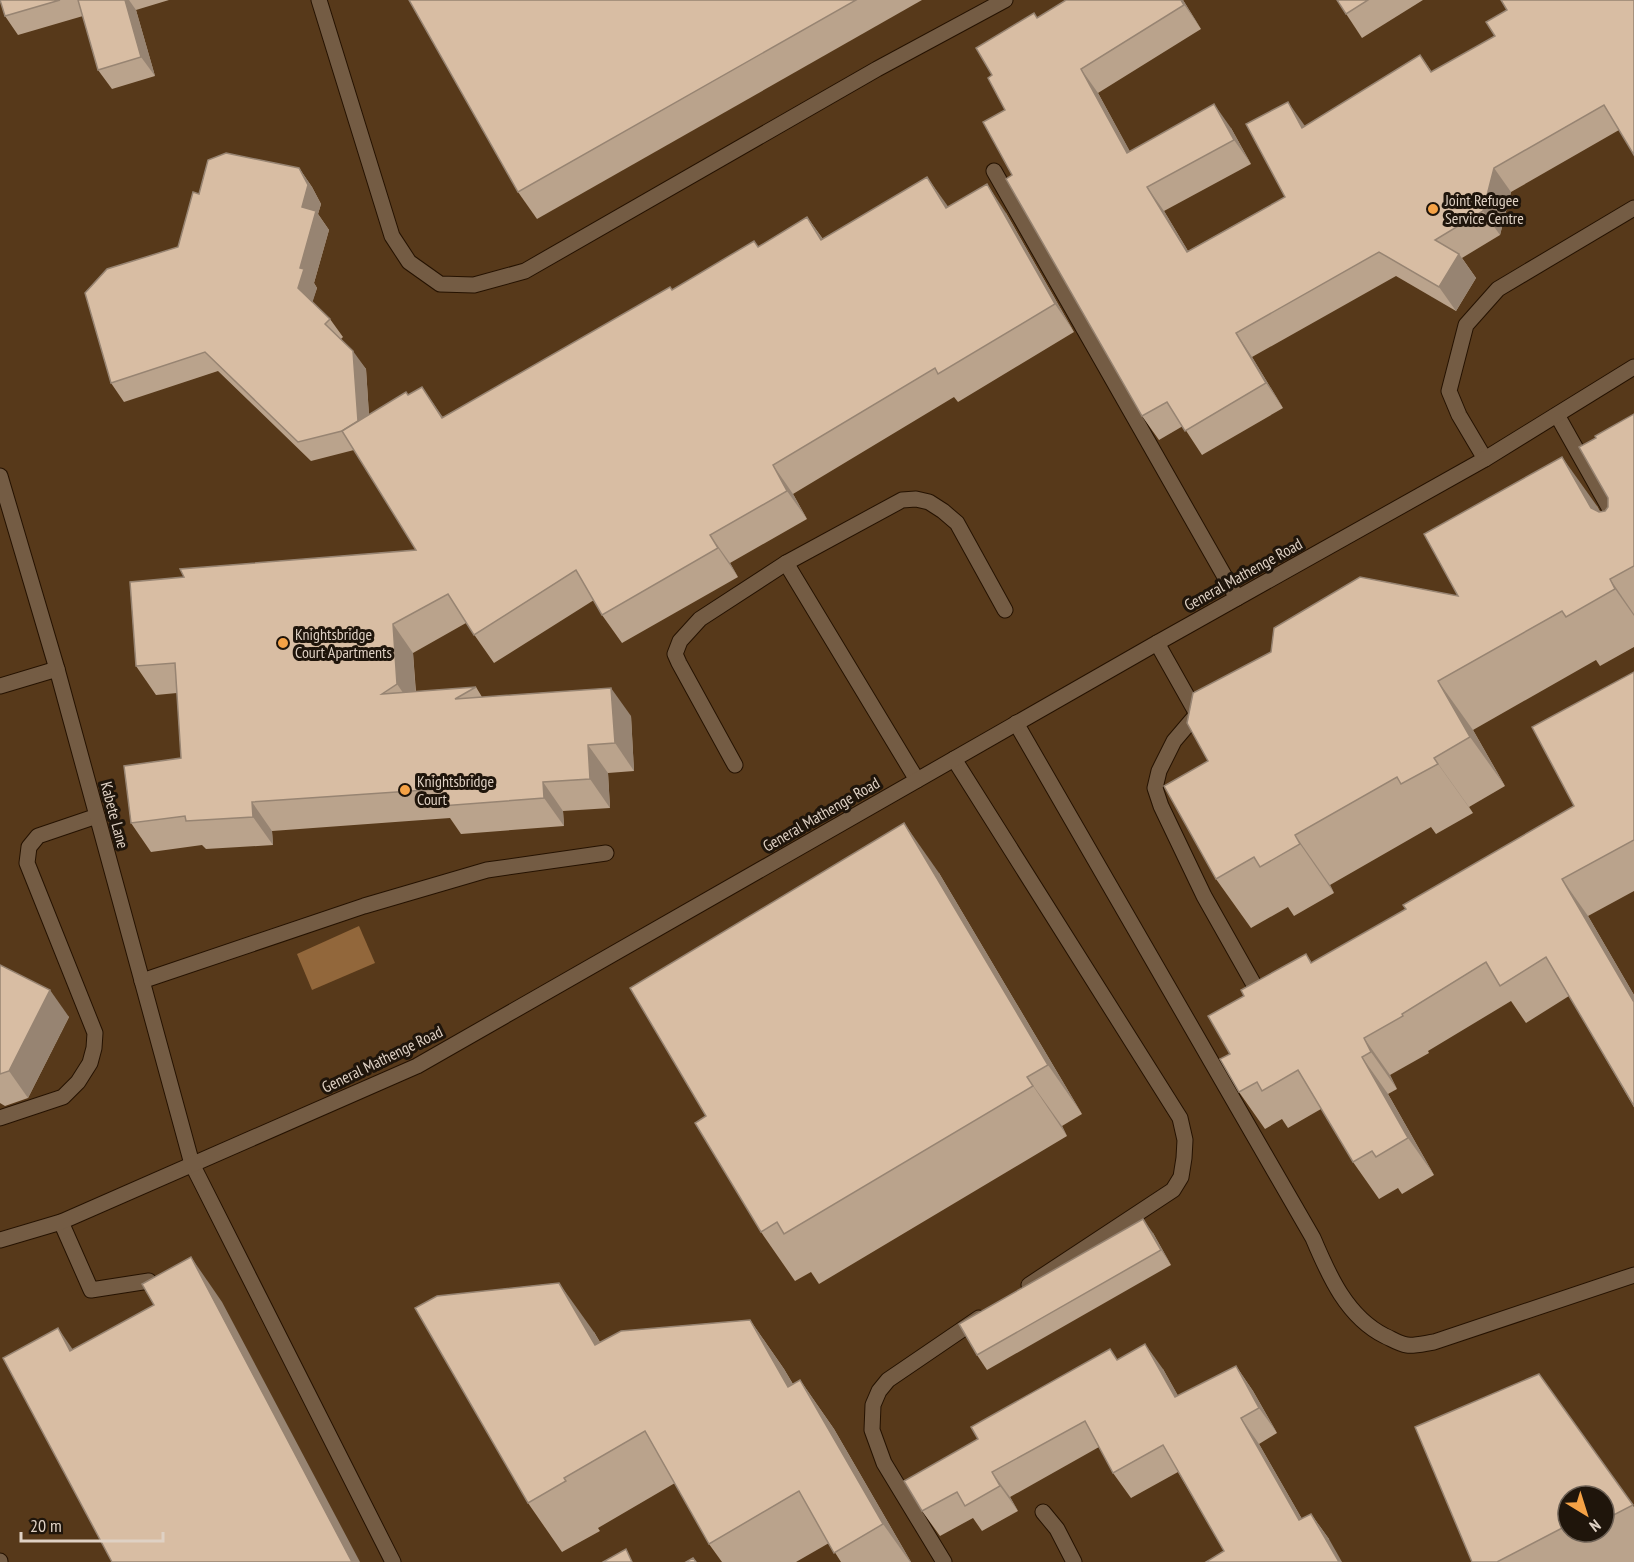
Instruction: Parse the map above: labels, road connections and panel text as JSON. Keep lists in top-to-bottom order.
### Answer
{
  "streets": {
    "street": ["General Mathenge Road", "Kabete Lane"]
  },
  "crossings": [
    ["General Mathenge Road", "Kabete Lane"]
  ],
  "places": ["Joint Refugee Service Centre", "Knightsbridge Court Apartments", "Knightsbridge Court"],
  "scale_bar": "20 m",
  "north": "bottom right"
}
